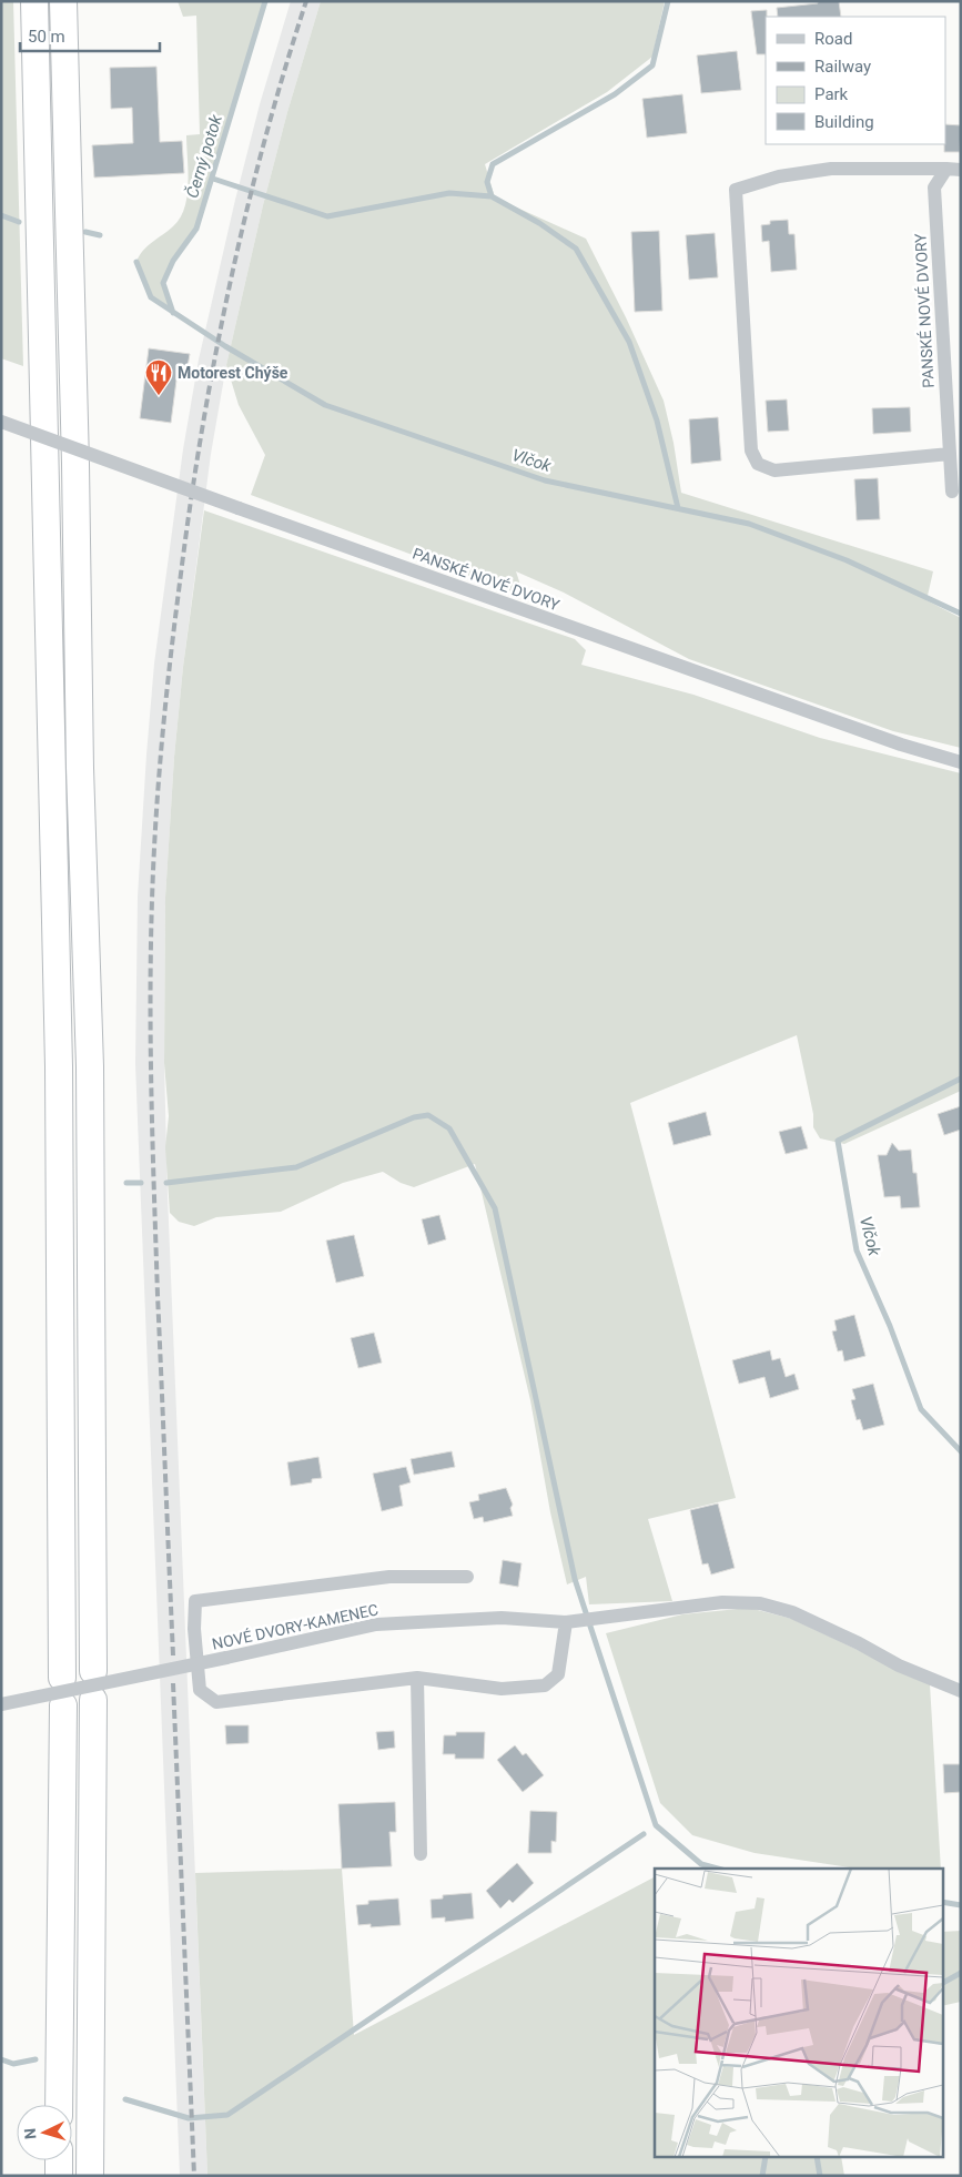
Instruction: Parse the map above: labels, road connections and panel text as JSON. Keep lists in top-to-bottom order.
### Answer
{
  "streets": {
    "street": ["PANSKÉ NOVÉ DVORY", "NOVÉ DVORY-KAMENEC"]
  },
  "water": ["Černý potok", "Vlčok"],
  "places": {
    "restaurant": ["Motorest Chýše"]
  },
  "legend": [
    "Road",
    "Railway",
    "Park",
    "Building"
  ],
  "scale_bar": "50 m",
  "north": "left"
}
